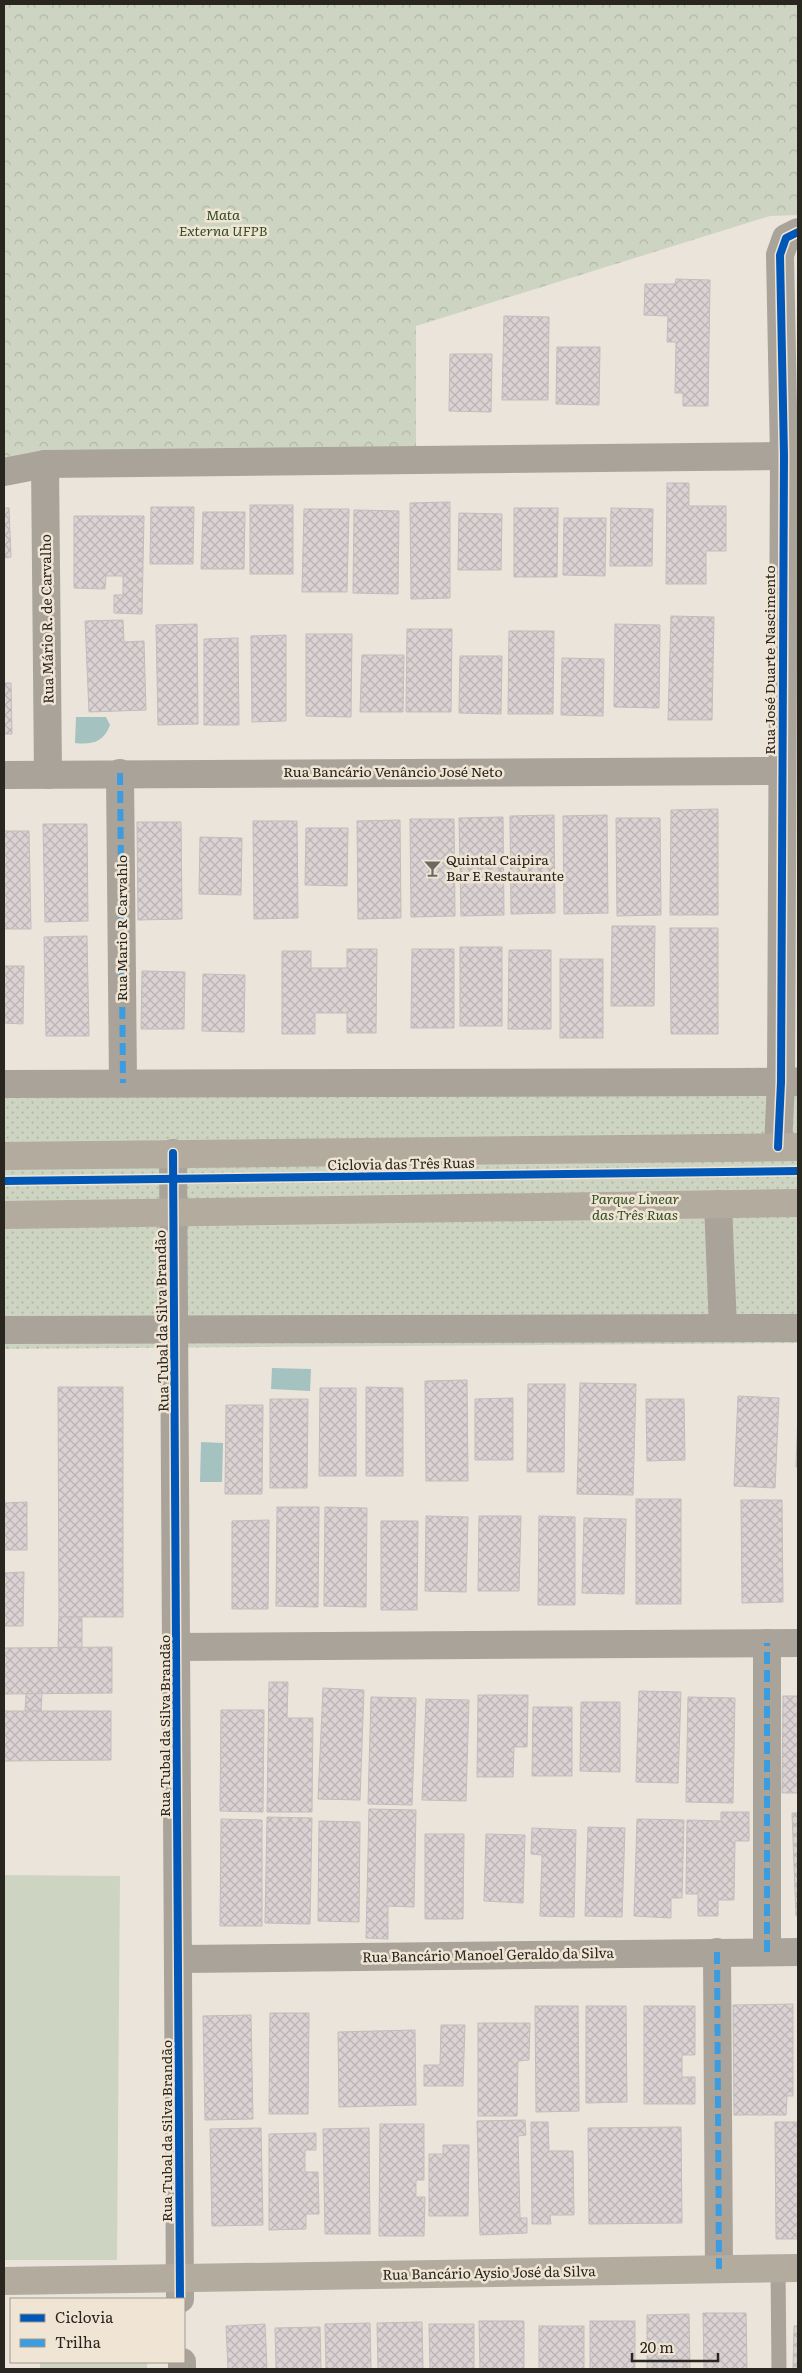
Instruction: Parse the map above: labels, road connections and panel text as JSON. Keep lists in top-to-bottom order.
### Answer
{
  "streets": {
    "main road": ["Rua Bancário Aysio José da Silva"],
    "street": [
      "Rua Mário R. de Carvalho",
      "Rua José Duarte Nascimento",
      "Rua Bancário Venâncio José Neto",
      "Rua Mario R Carvahlo",
      "Rua Tubal da Silva Brandão",
      "Rua Bancário Manoel Geraldo da Silva"
    ],
    "cycle path": ["Ciclovia das Três Ruas"]
  },
  "crossings": [
    ["Rua Mário R. de Carvalho", "Rua Bancário Venâncio José Neto"],
    ["Rua José Duarte Nascimento", "Rua Bancário Venâncio José Neto"],
    ["Rua Bancário Venâncio José Neto", "Rua Mario R Carvahlo"],
    ["Rua Tubal da Silva Brandão", "Rua Bancário Manoel Geraldo da Silva"],
    ["Rua Tubal da Silva Brandão", "Rua Bancário Aysio José da Silva"]
  ],
  "parks": ["Mata Externa UFPB", "Parque Linear das Três Ruas"],
  "places": {
    "bar": ["Quintal Caipira Bar E Restaurante"]
  },
  "legend": ["Ciclovia", "Trilha"],
  "scale_bar": "20 m"
}
